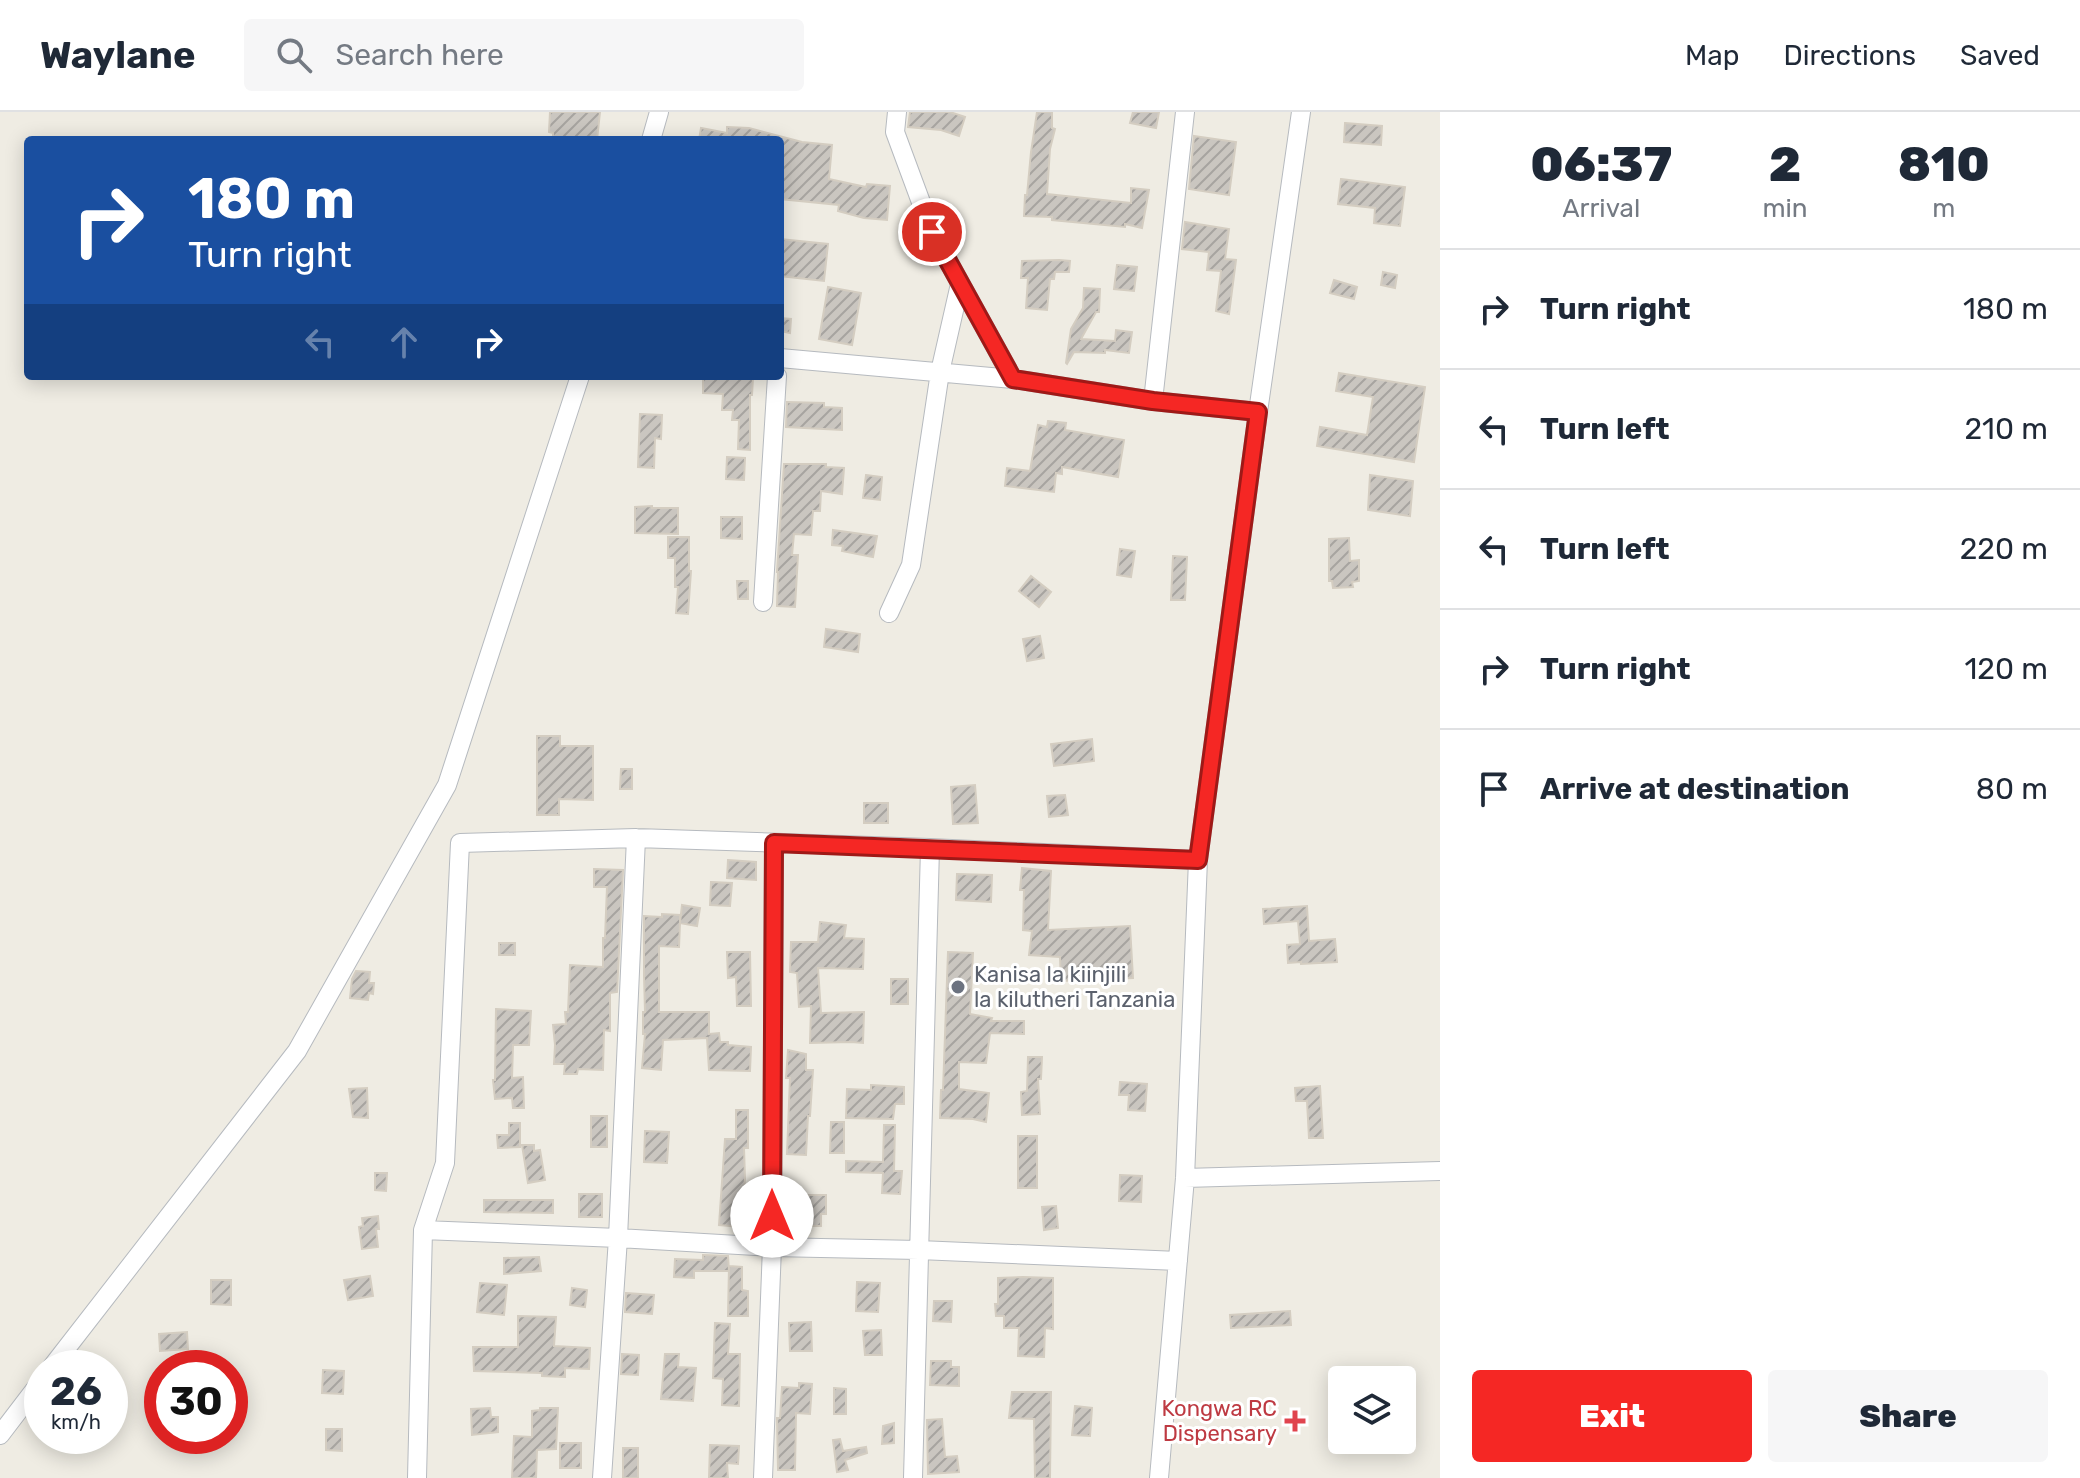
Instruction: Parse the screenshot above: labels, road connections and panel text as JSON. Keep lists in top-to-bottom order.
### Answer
{
  "places": {
    "other": ["Kanisa la kiinjili la kilutheri Tanzania"],
    "health": ["Kongwa RC Dispensary"]
  },
  "page": {
    "header": "Waylane",
    "search": "Search here",
    "nav": ["Map", "Directions", "Saved"],
    "eta": [
      "06:37",
      "Arrival",
      "2",
      "min",
      "810",
      "m"
    ],
    "turn": ["180 m", "Turn right"],
    "list": [
      {
        "name": "Turn right",
        "value": "180 m"
      },
      {
        "name": "Turn left",
        "value": "210 m"
      },
      {
        "name": "Turn left",
        "value": "220 m"
      },
      {
        "name": "Turn right",
        "value": "120 m"
      },
      {
        "name": "Arrive at destination",
        "value": "80 m"
      }
    ],
    "speed": "26 km/h",
    "limit": "30",
    "buttons": ["Exit", "Share"]
  }
}
